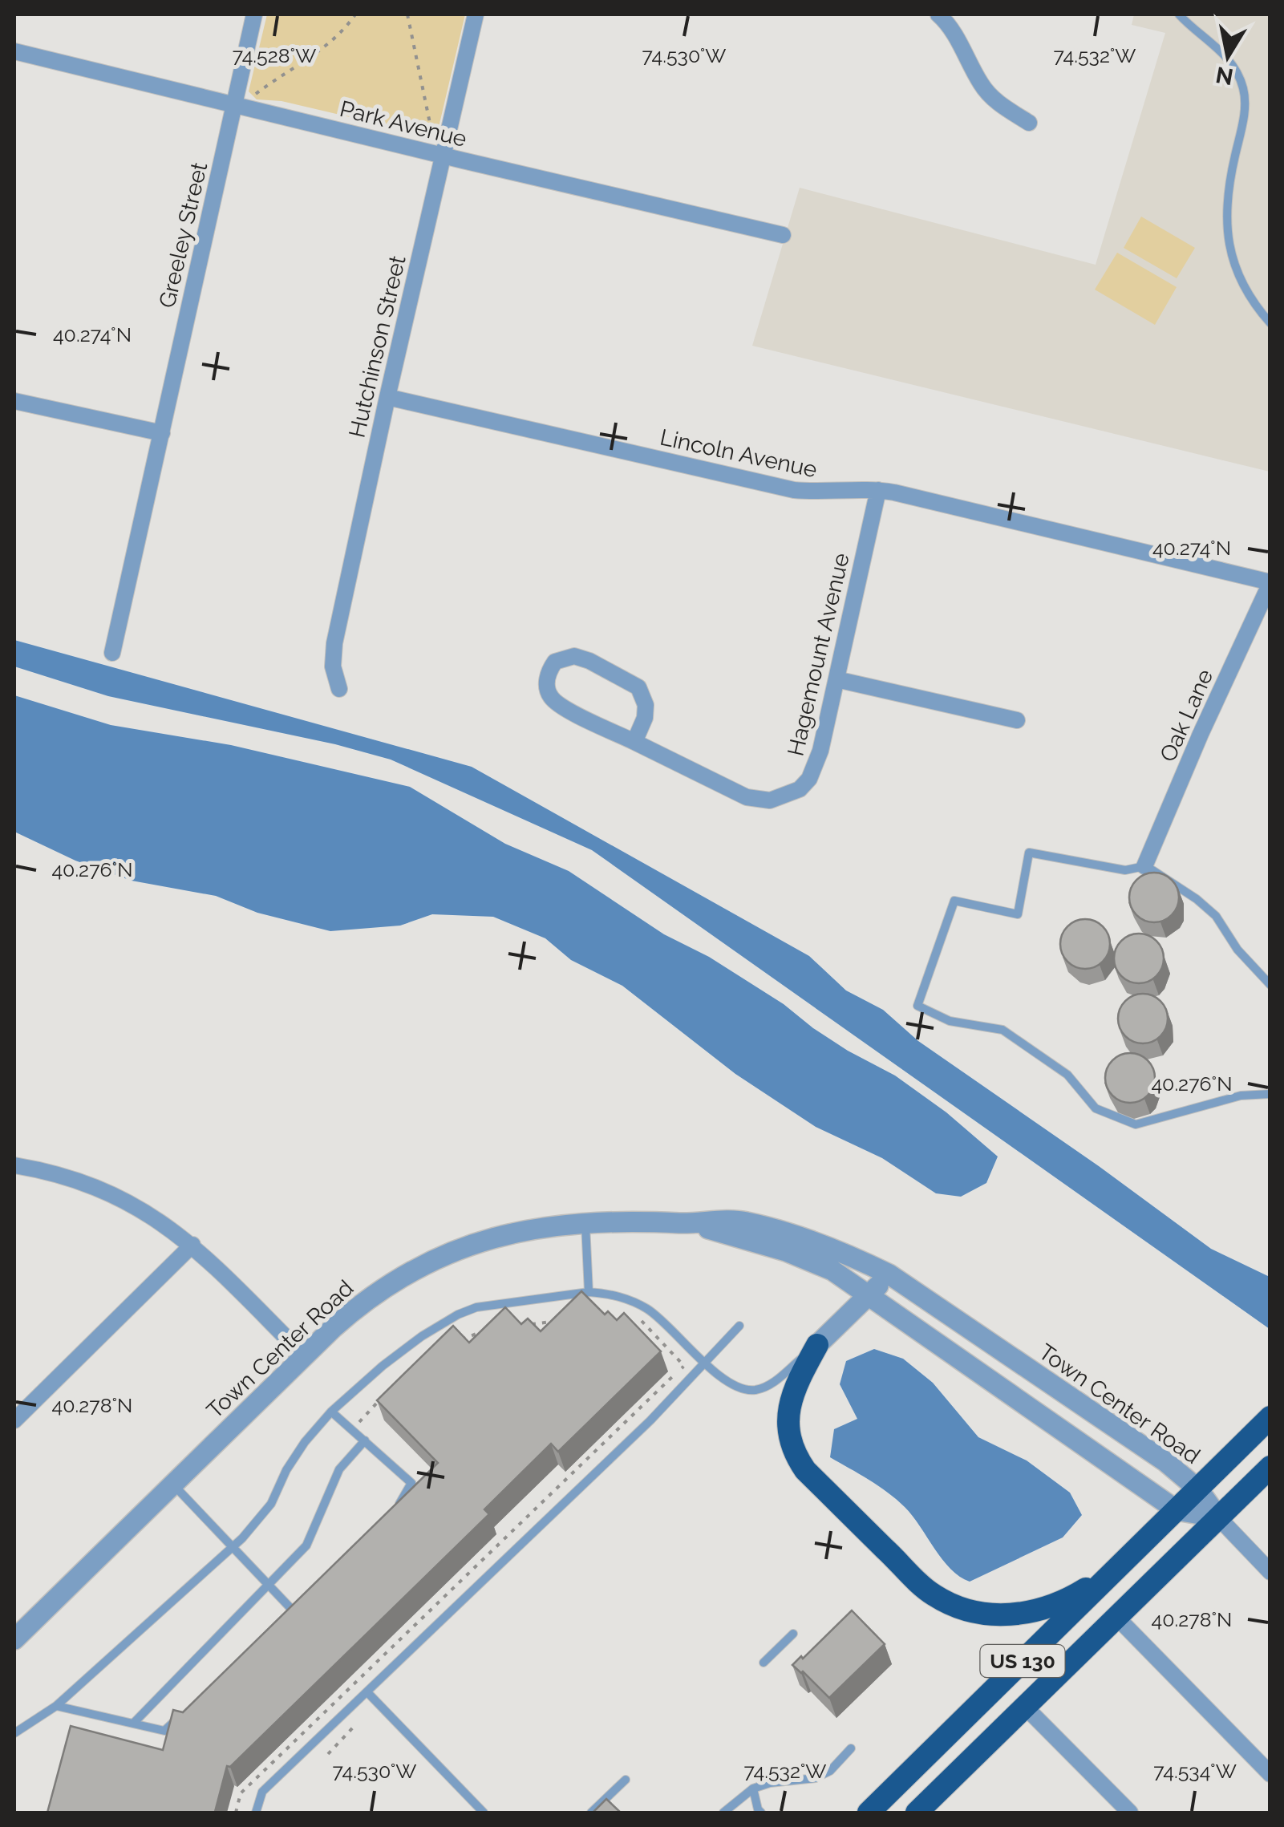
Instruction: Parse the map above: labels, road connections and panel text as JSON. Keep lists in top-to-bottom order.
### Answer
{
  "streets": {
    "highway": ["US 130"],
    "street": [
      "Park Avenue",
      "Greeley Street",
      "Hutchinson Street",
      "Lincoln Avenue",
      "Hagemount Avenue",
      "Oak Lane",
      "Town Center Road"
    ]
  },
  "crossings": [
    ["Park Avenue", "Greeley Street"],
    ["Park Avenue", "Hutchinson Street"],
    ["Hutchinson Street", "Lincoln Avenue"],
    ["Lincoln Avenue", "Hagemount Avenue"],
    ["Lincoln Avenue", "Oak Lane"],
    ["Town Center Road", "US 130"]
  ],
  "north": "bottom",
  "coordinates": [
    "74.528°W",
    "74.530°W",
    "74.532°W",
    "40.274°N",
    "40.276°N",
    "40.278°N",
    "74.534°W"
  ]
}
